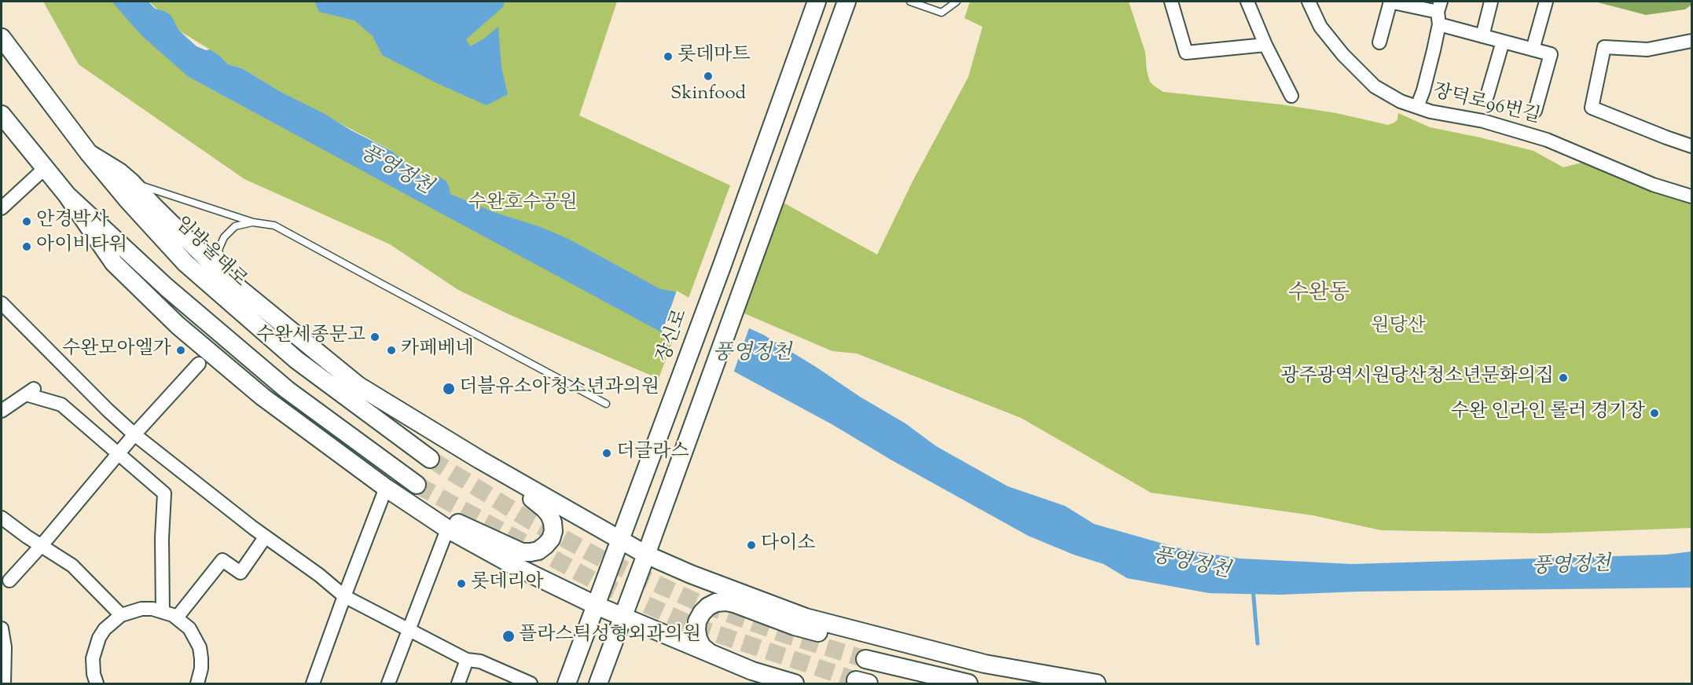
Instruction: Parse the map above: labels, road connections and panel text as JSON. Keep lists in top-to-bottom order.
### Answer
{
  "streets": {
    "main road": ["임방울대로", "장신로"],
    "street": ["장덕로96번길"]
  },
  "districts": ["수완동"],
  "water": ["풍영정천"],
  "parks": ["수완호수공원", "원당산"],
  "places": [
    "롯데마트",
    "Skinfood",
    "안경박사",
    "아이비타워",
    "수완세종문고",
    "수완모아엘가",
    "카페베네",
    "광주광역시원당산청소년문화의집",
    "더블유소아청소년과의원",
    "수완 인라인 롤러 경기장",
    "더글라스",
    "다이소",
    "롯데리아",
    "플라스틱성형외과의원"
  ]
}
